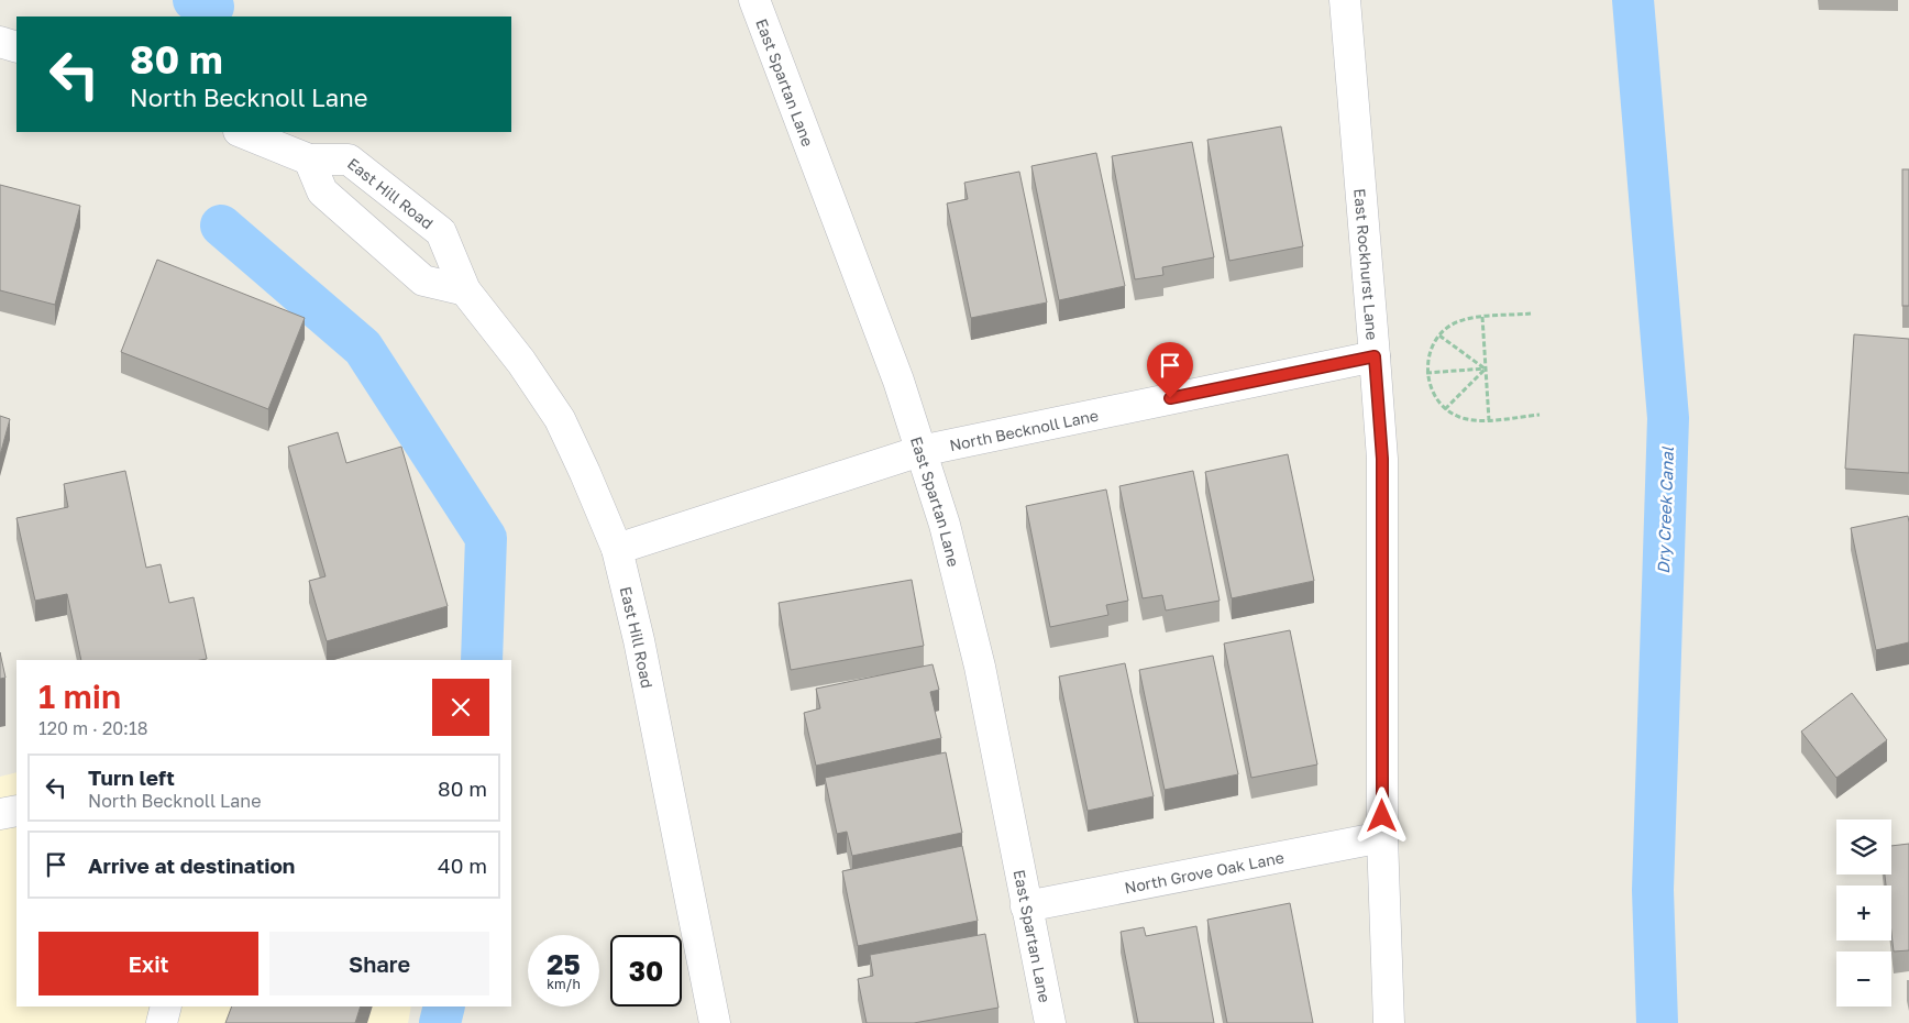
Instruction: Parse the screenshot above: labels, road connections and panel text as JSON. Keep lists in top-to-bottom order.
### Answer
{
  "streets": {
    "street": [
      "East Spartan Lane",
      "East Hill Road",
      "East Rockhurst Lane",
      "North Becknoll Lane",
      "North Grove Oak Lane"
    ]
  },
  "crossings": [
    ["East Spartan Lane", "North Becknoll Lane"],
    ["East Spartan Lane", "North Grove Oak Lane"],
    ["East Hill Road", "North Becknoll Lane"],
    ["East Rockhurst Lane", "North Becknoll Lane"],
    ["East Rockhurst Lane", "North Grove Oak Lane"]
  ],
  "water": ["Dry Creek Canal"],
  "page": {
    "turn": ["80 m", "North Becknoll Lane"],
    "heading": ["1 min", "120 m · 20:18"],
    "list": [
      {
        "name": "Turn left",
        "note": "North Becknoll Lane",
        "value": "80 m"
      },
      {
        "name": "Arrive at destination",
        "value": "40 m"
      }
    ],
    "map_buttons": ["+", "−"],
    "buttons": ["Exit", "Share"],
    "speed": "25 km/h",
    "limit": "30"
  }
}
